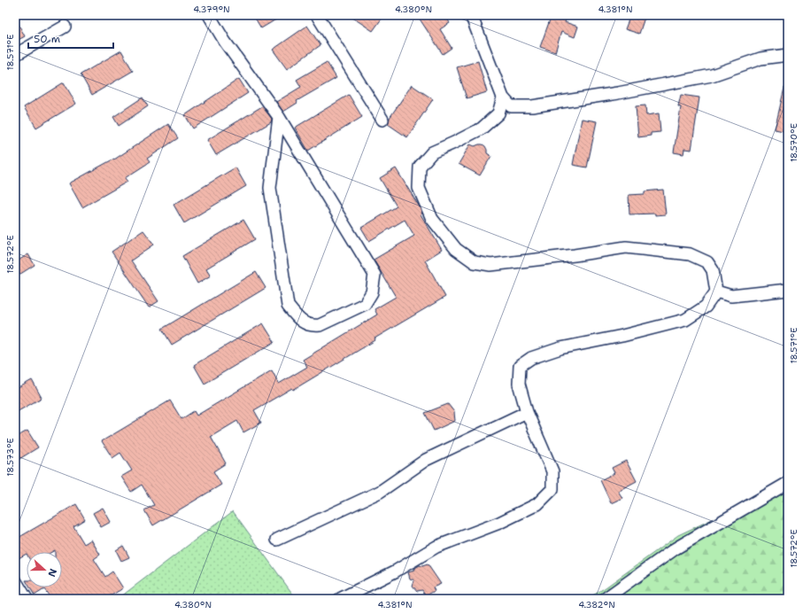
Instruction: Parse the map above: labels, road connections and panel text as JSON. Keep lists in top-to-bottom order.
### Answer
{
  "scale_bar": "50 m",
  "north": "right",
  "coordinates": [
    "4.379°N",
    "4.380°N",
    "4.381°N",
    "18.571°E",
    "18.570°E",
    "18.572°E",
    "18.573°E",
    "4.382°N"
  ]
}
